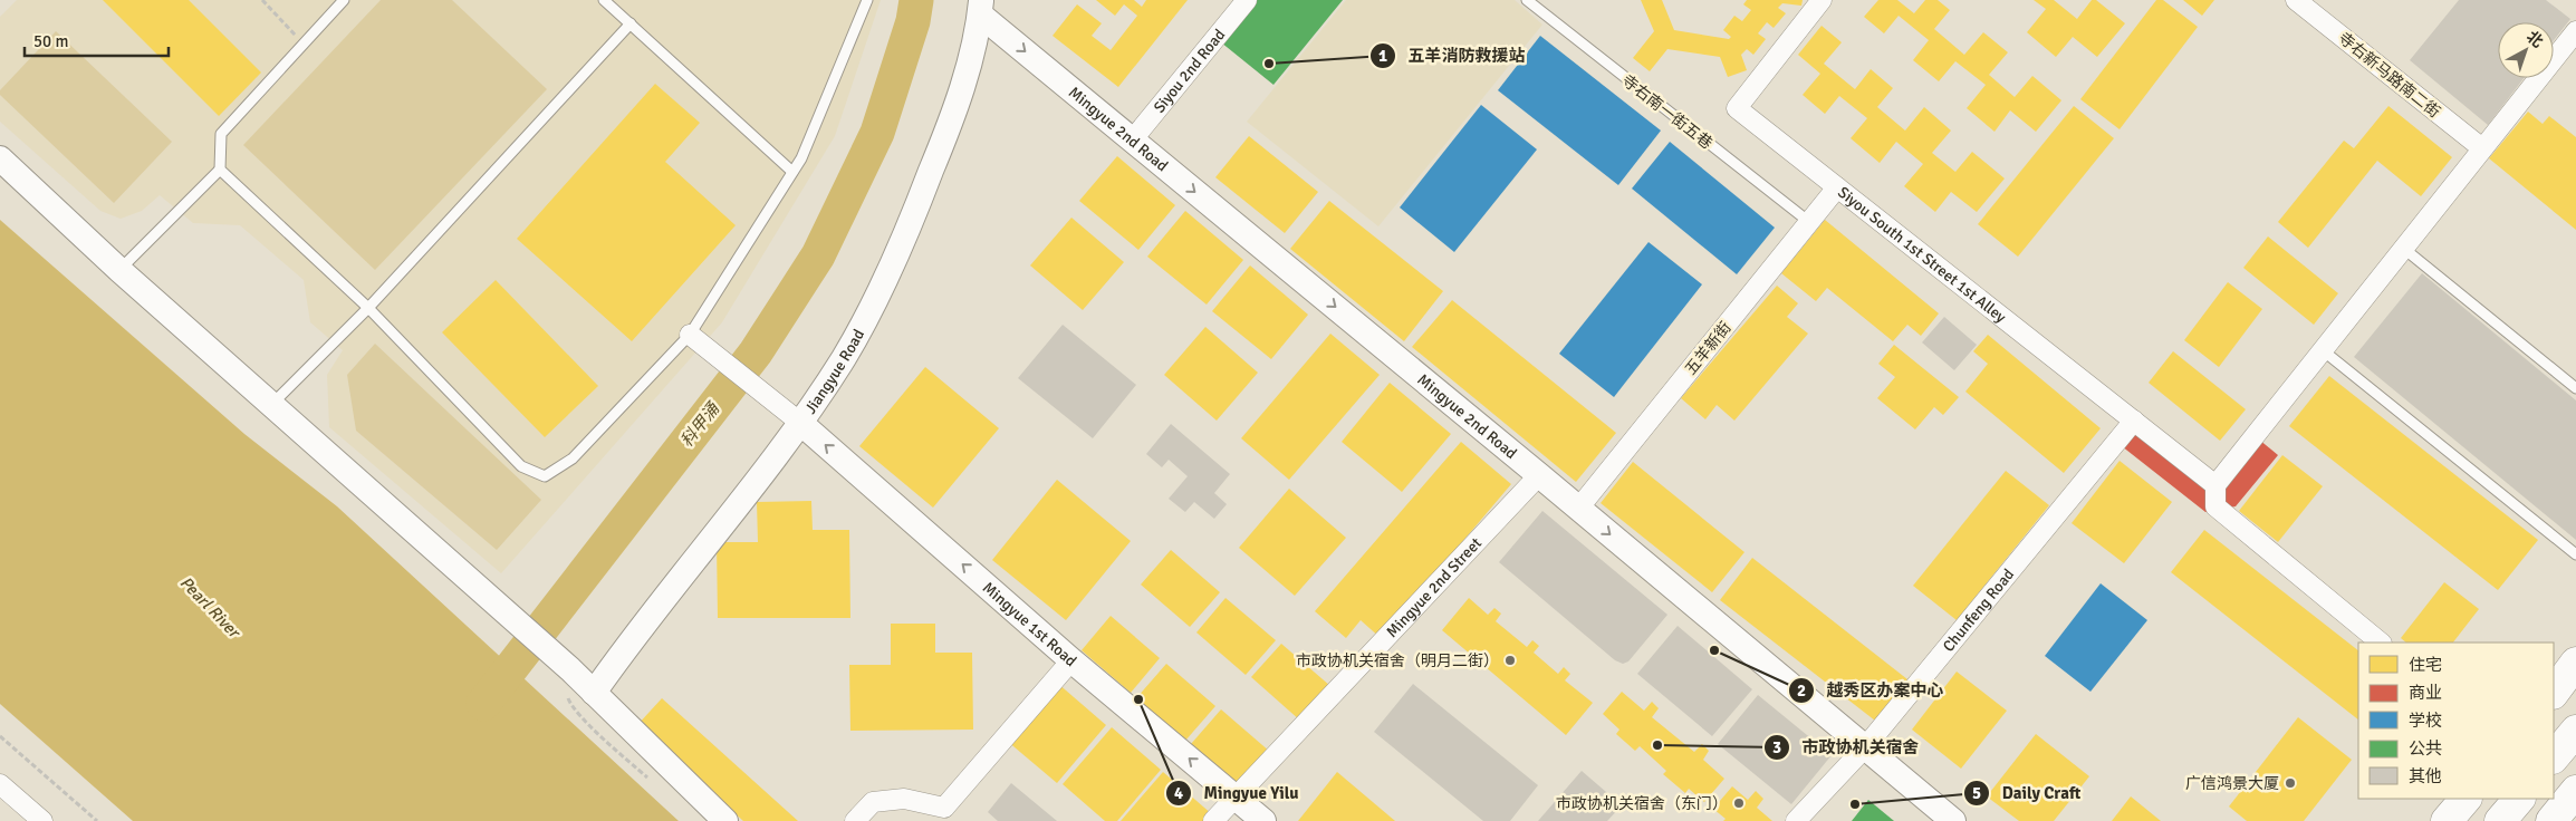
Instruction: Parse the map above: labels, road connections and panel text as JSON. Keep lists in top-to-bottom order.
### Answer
{
  "streets": {
    "street": [
      "Siyou 2nd Road",
      "寺右新马路南二街",
      "Mingyue 2nd Road",
      "Siyou South 1st Street 1st Alley",
      "五羊新街",
      "Jiangyue Road",
      "Mingyue 2nd Street",
      "Chunfeng Road",
      "Mingyue 1st Road"
    ],
    "lane": ["寺右南一街五巷"]
  },
  "crossings": [
    ["Siyou 2nd Road", "Mingyue 2nd Road"],
    ["寺右南一街五巷", "五羊新街"],
    ["Mingyue 2nd Road", "五羊新街"],
    ["Mingyue 2nd Road", "Jiangyue Road"],
    ["Mingyue 2nd Road", "Mingyue 2nd Street"],
    ["Mingyue 2nd Road", "Chunfeng Road"],
    ["Siyou South 1st Street 1st Alley", "五羊新街"],
    ["Siyou South 1st Street 1st Alley", "Chunfeng Road"],
    ["Jiangyue Road", "Mingyue 1st Road"],
    ["Mingyue 2nd Street", "Mingyue 1st Road"]
  ],
  "one_way": ["Mingyue 2nd Road", "Mingyue 1st Road"],
  "water": ["科甲涌", "Pearl River"],
  "places": [
    "五羊消防救援站",
    "越秀区办案中心",
    "市政协机关宿舍（明月二街）",
    "Mingyue Yilu",
    "市政协机关宿舍",
    "广信鸿景大厦",
    "市政协机关宿舍（东门）",
    "Daily Craft"
  ],
  "legend": [
    "住宅",
    "商业",
    "学校",
    "公共",
    "其他"
  ],
  "scale_bar": "50 m",
  "north": "top right"
}
